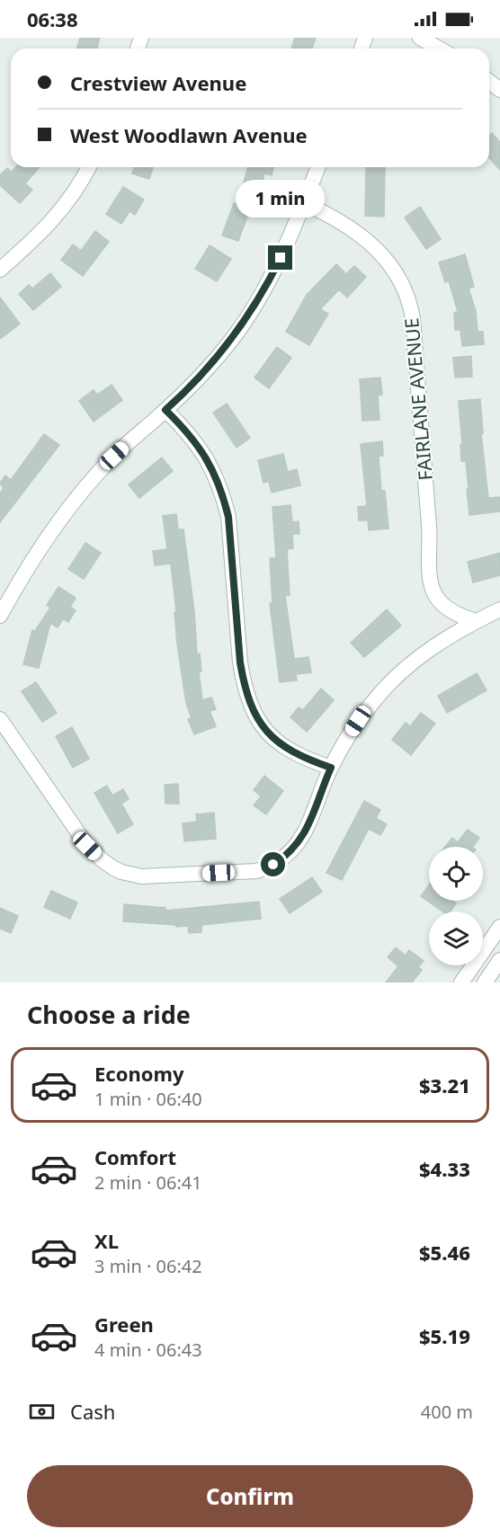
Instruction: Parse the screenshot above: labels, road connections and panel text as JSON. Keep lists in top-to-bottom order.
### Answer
{
  "streets": {
    "street": ["FAIRLANE AVENUE"]
  },
  "page": {
    "status": "06:38",
    "banner": ["Crestview Avenue", "West Woodlawn Avenue"],
    "bubble": "1 min",
    "heading": "Choose a ride",
    "list": [
      {
        "name": "Economy",
        "note": "1 min · 06:40",
        "value": "$3.21"
      },
      {
        "name": "Comfort",
        "note": "2 min · 06:41",
        "value": "$4.33"
      },
      {
        "name": "XL",
        "note": "3 min · 06:42",
        "value": "$5.46"
      },
      {
        "name": "Green",
        "note": "4 min · 06:43",
        "value": "$5.19"
      }
    ],
    "pay": ["Cash", "400 m"],
    "buttons": "Confirm"
  }
}
